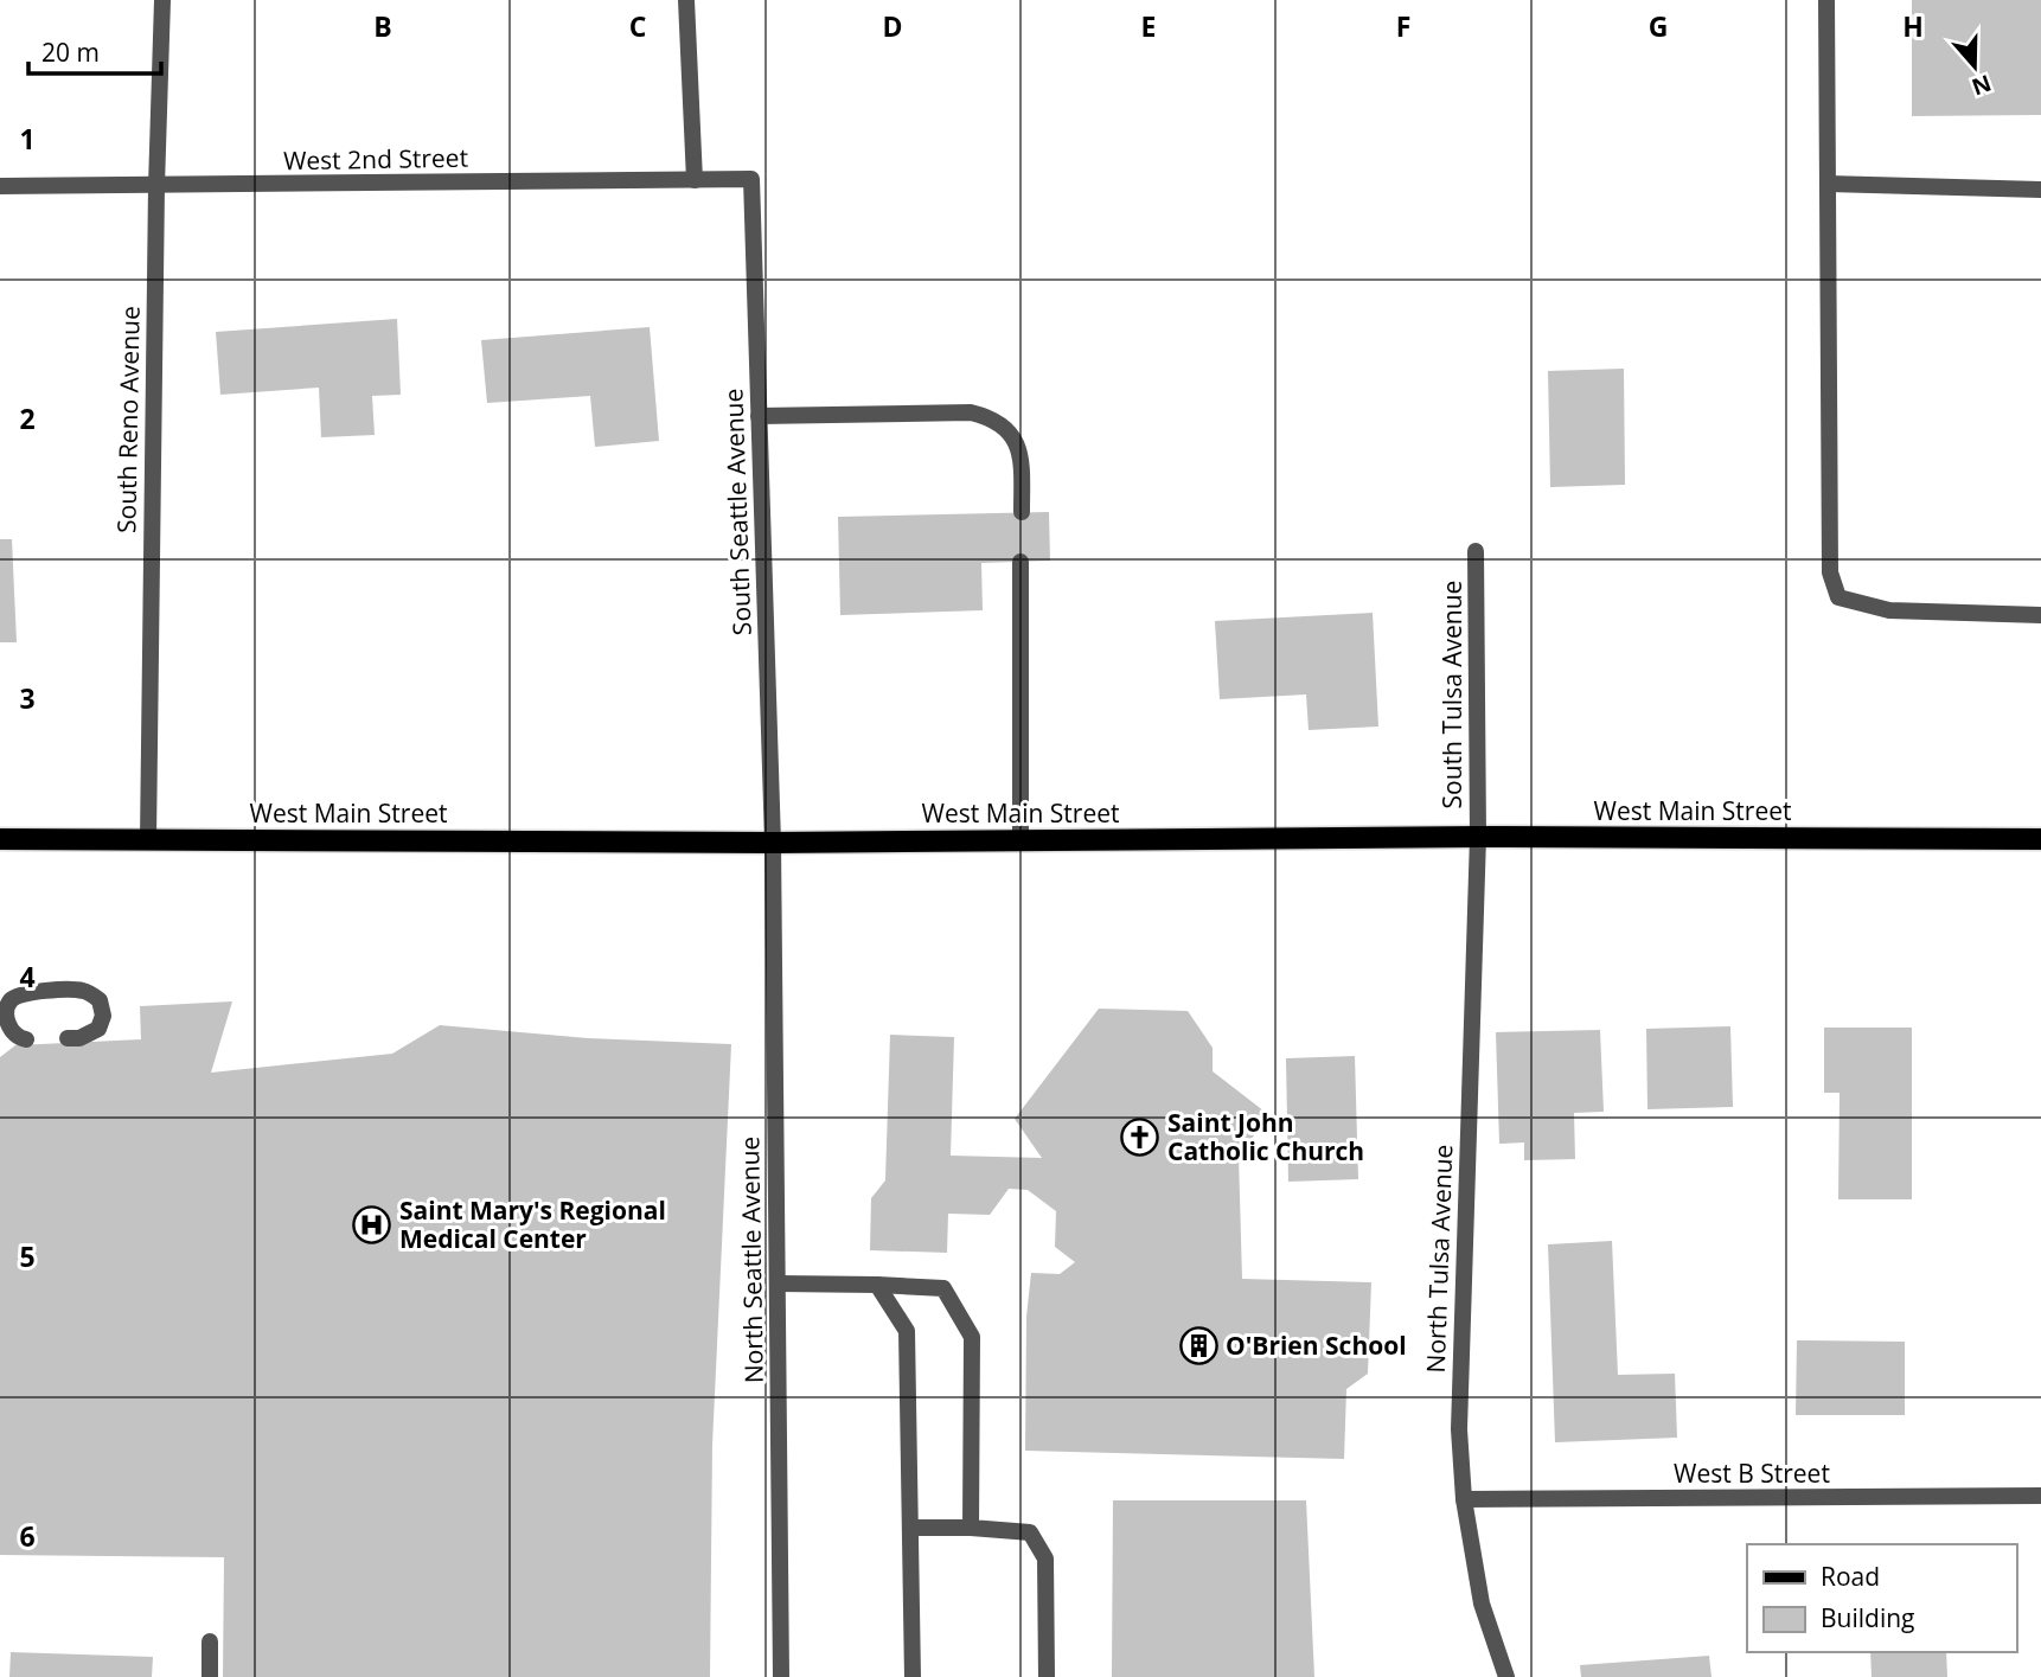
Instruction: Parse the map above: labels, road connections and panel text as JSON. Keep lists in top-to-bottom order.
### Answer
{
  "streets": {
    "main road": ["West Main Street"],
    "street": [
      "West 2nd Street",
      "South Reno Avenue",
      "South Seattle Avenue",
      "South Tulsa Avenue",
      "North Tulsa Avenue",
      "North Seattle Avenue",
      "West B Street"
    ]
  },
  "crossings": [
    ["West 2nd Street", "South Reno Avenue"],
    ["West 2nd Street", "South Seattle Avenue"],
    ["South Reno Avenue", "West Main Street"],
    ["South Seattle Avenue", "West Main Street"],
    ["South Seattle Avenue", "North Seattle Avenue"],
    ["South Tulsa Avenue", "West Main Street"],
    ["South Tulsa Avenue", "North Tulsa Avenue"],
    ["West Main Street", "North Tulsa Avenue"],
    ["West Main Street", "North Seattle Avenue"],
    ["North Tulsa Avenue", "West B Street"]
  ],
  "places": {
    "church": ["Saint John Catholic Church"],
    "hospital": ["Saint Mary's Regional Medical Center"],
    "building": ["O'Brien School"]
  },
  "legend": ["Road", "Building"],
  "scale_bar": "20 m",
  "north": "bottom",
  "grid": {
    "columns": [
      "B",
      "C",
      "D",
      "E",
      "F",
      "G",
      "H"
    ],
    "rows": [
      "1",
      "2",
      "3",
      "4",
      "5",
      "6"
    ]
  }
}
